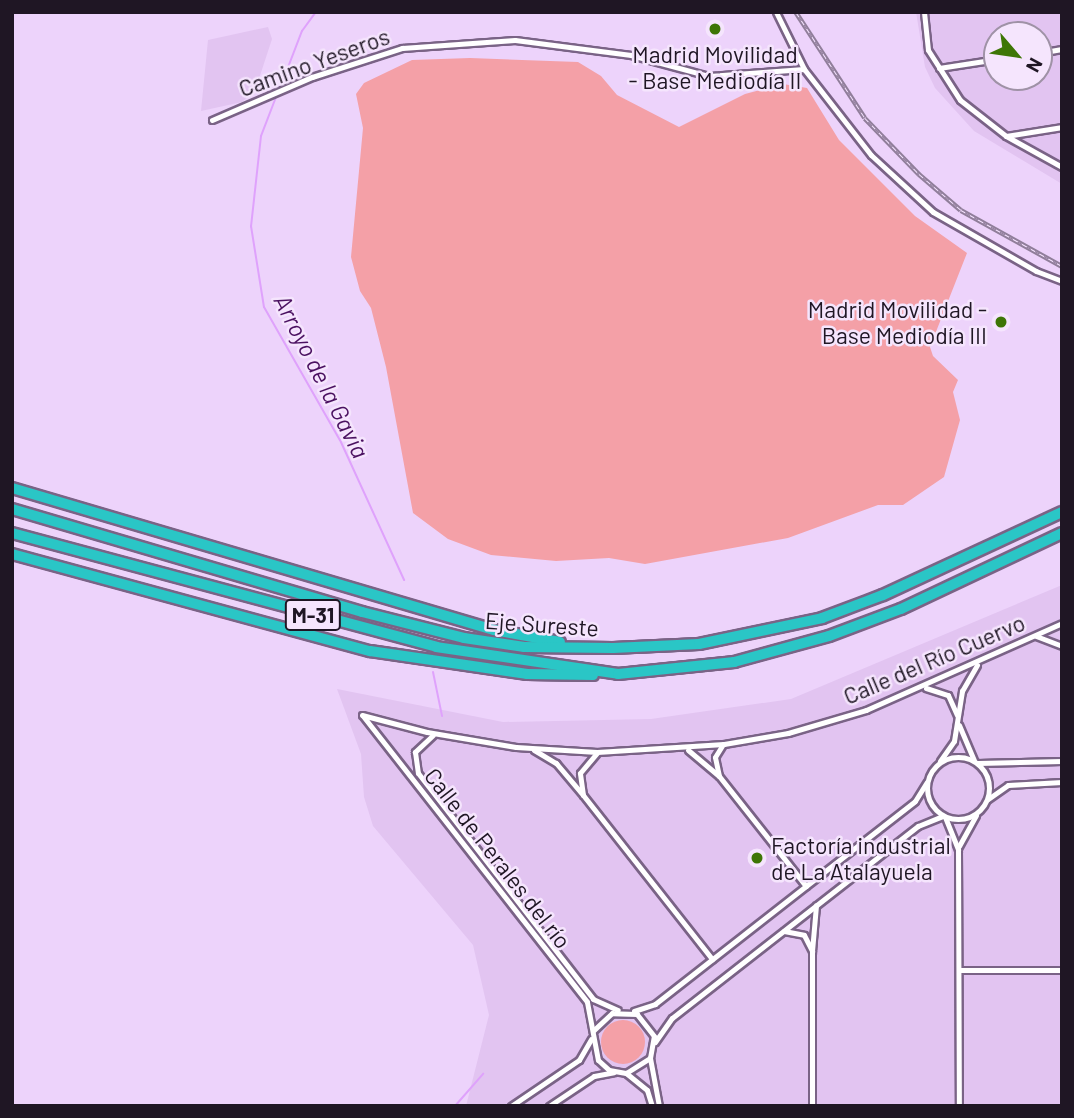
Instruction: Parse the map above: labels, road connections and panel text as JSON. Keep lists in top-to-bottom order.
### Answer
{
  "streets": {
    "highway": ["M-31", "Eje Sureste"],
    "street": ["Camino Yeseros", "Calle del Río Cuervo", "Calle de Perales del río"]
  },
  "crossings": [
    ["Calle del Río Cuervo", "Calle de Perales del río"]
  ],
  "water": ["Arroyo de la Gavia"],
  "places": ["Madrid Movilidad - Base Mediodía II", "Madrid Movilidad - Base Mediodía III", "Factoría industrial de La Atalayuela"],
  "north": "bottom right"
}
